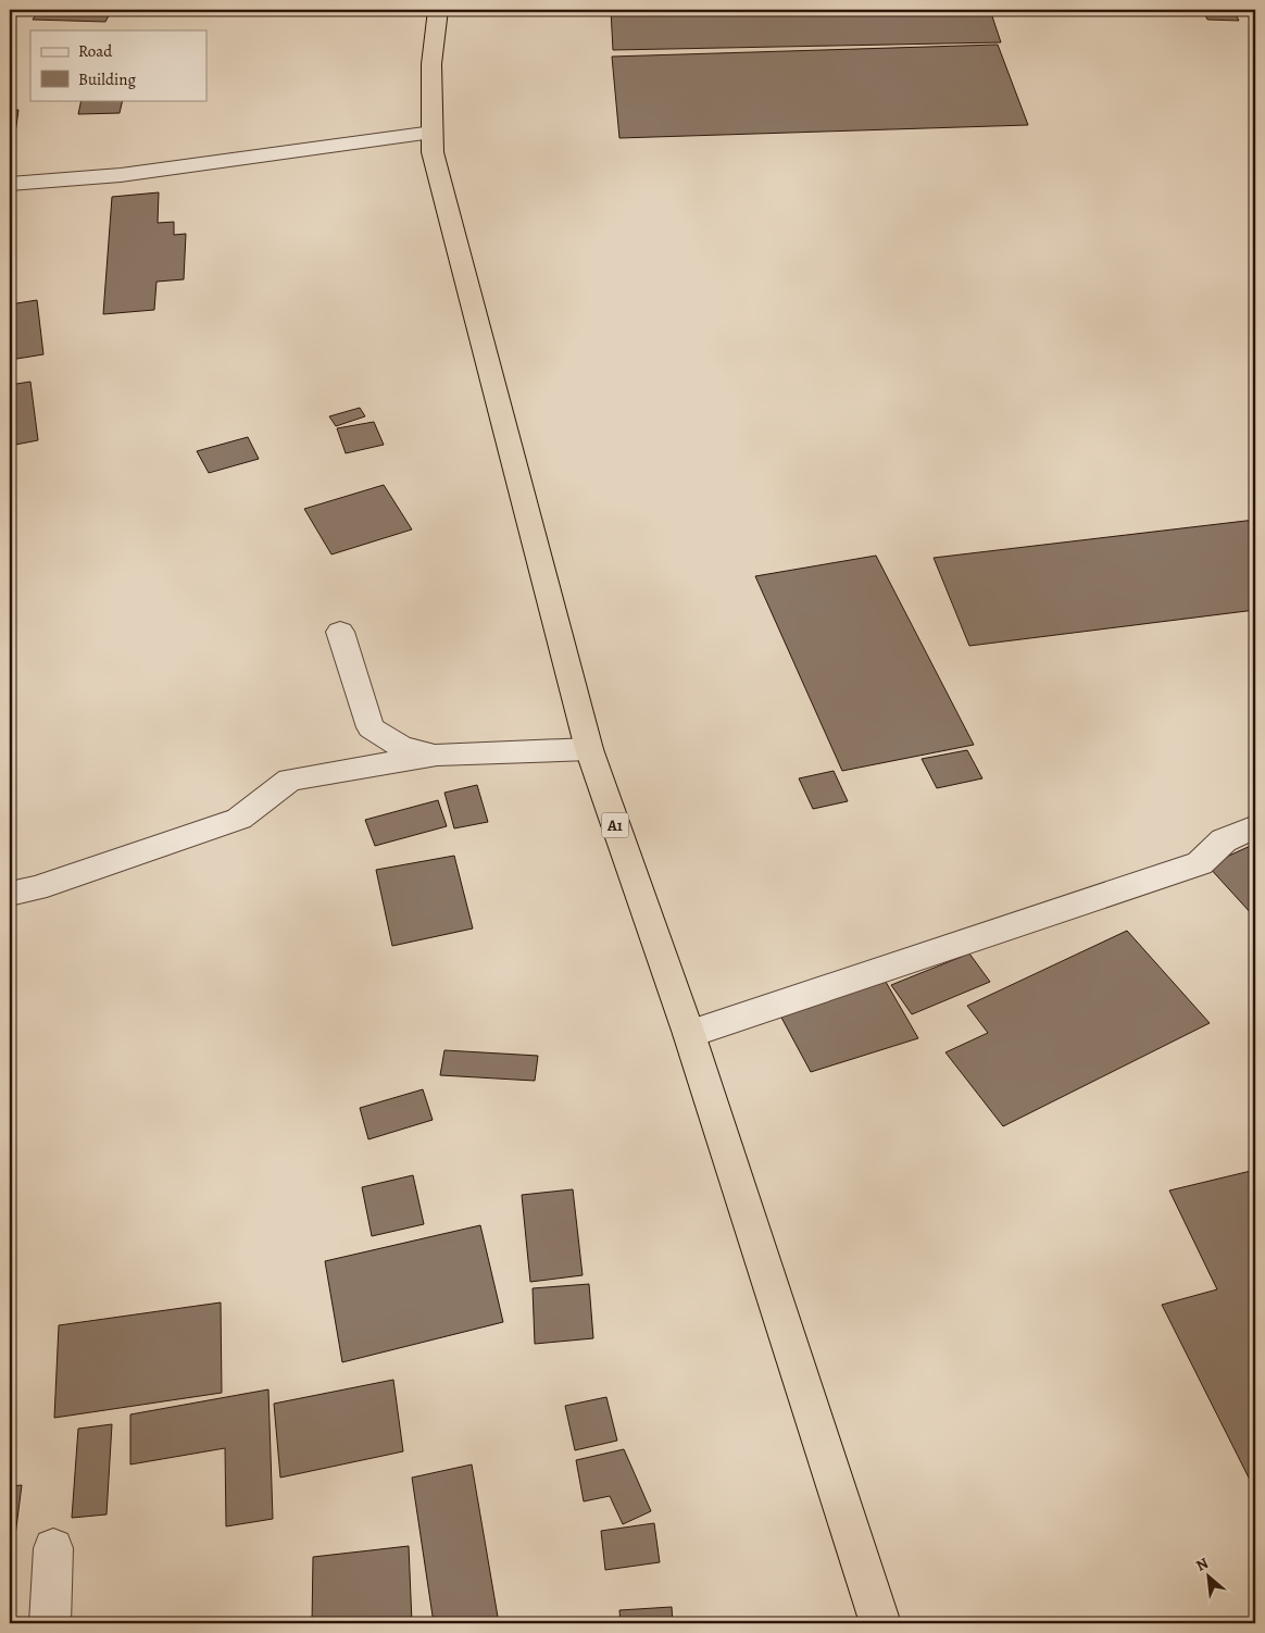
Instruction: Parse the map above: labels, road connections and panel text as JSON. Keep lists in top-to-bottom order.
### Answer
{
  "streets": {
    "highway": ["A1"]
  },
  "legend": ["Road", "Building"],
  "north": "top left"
}
